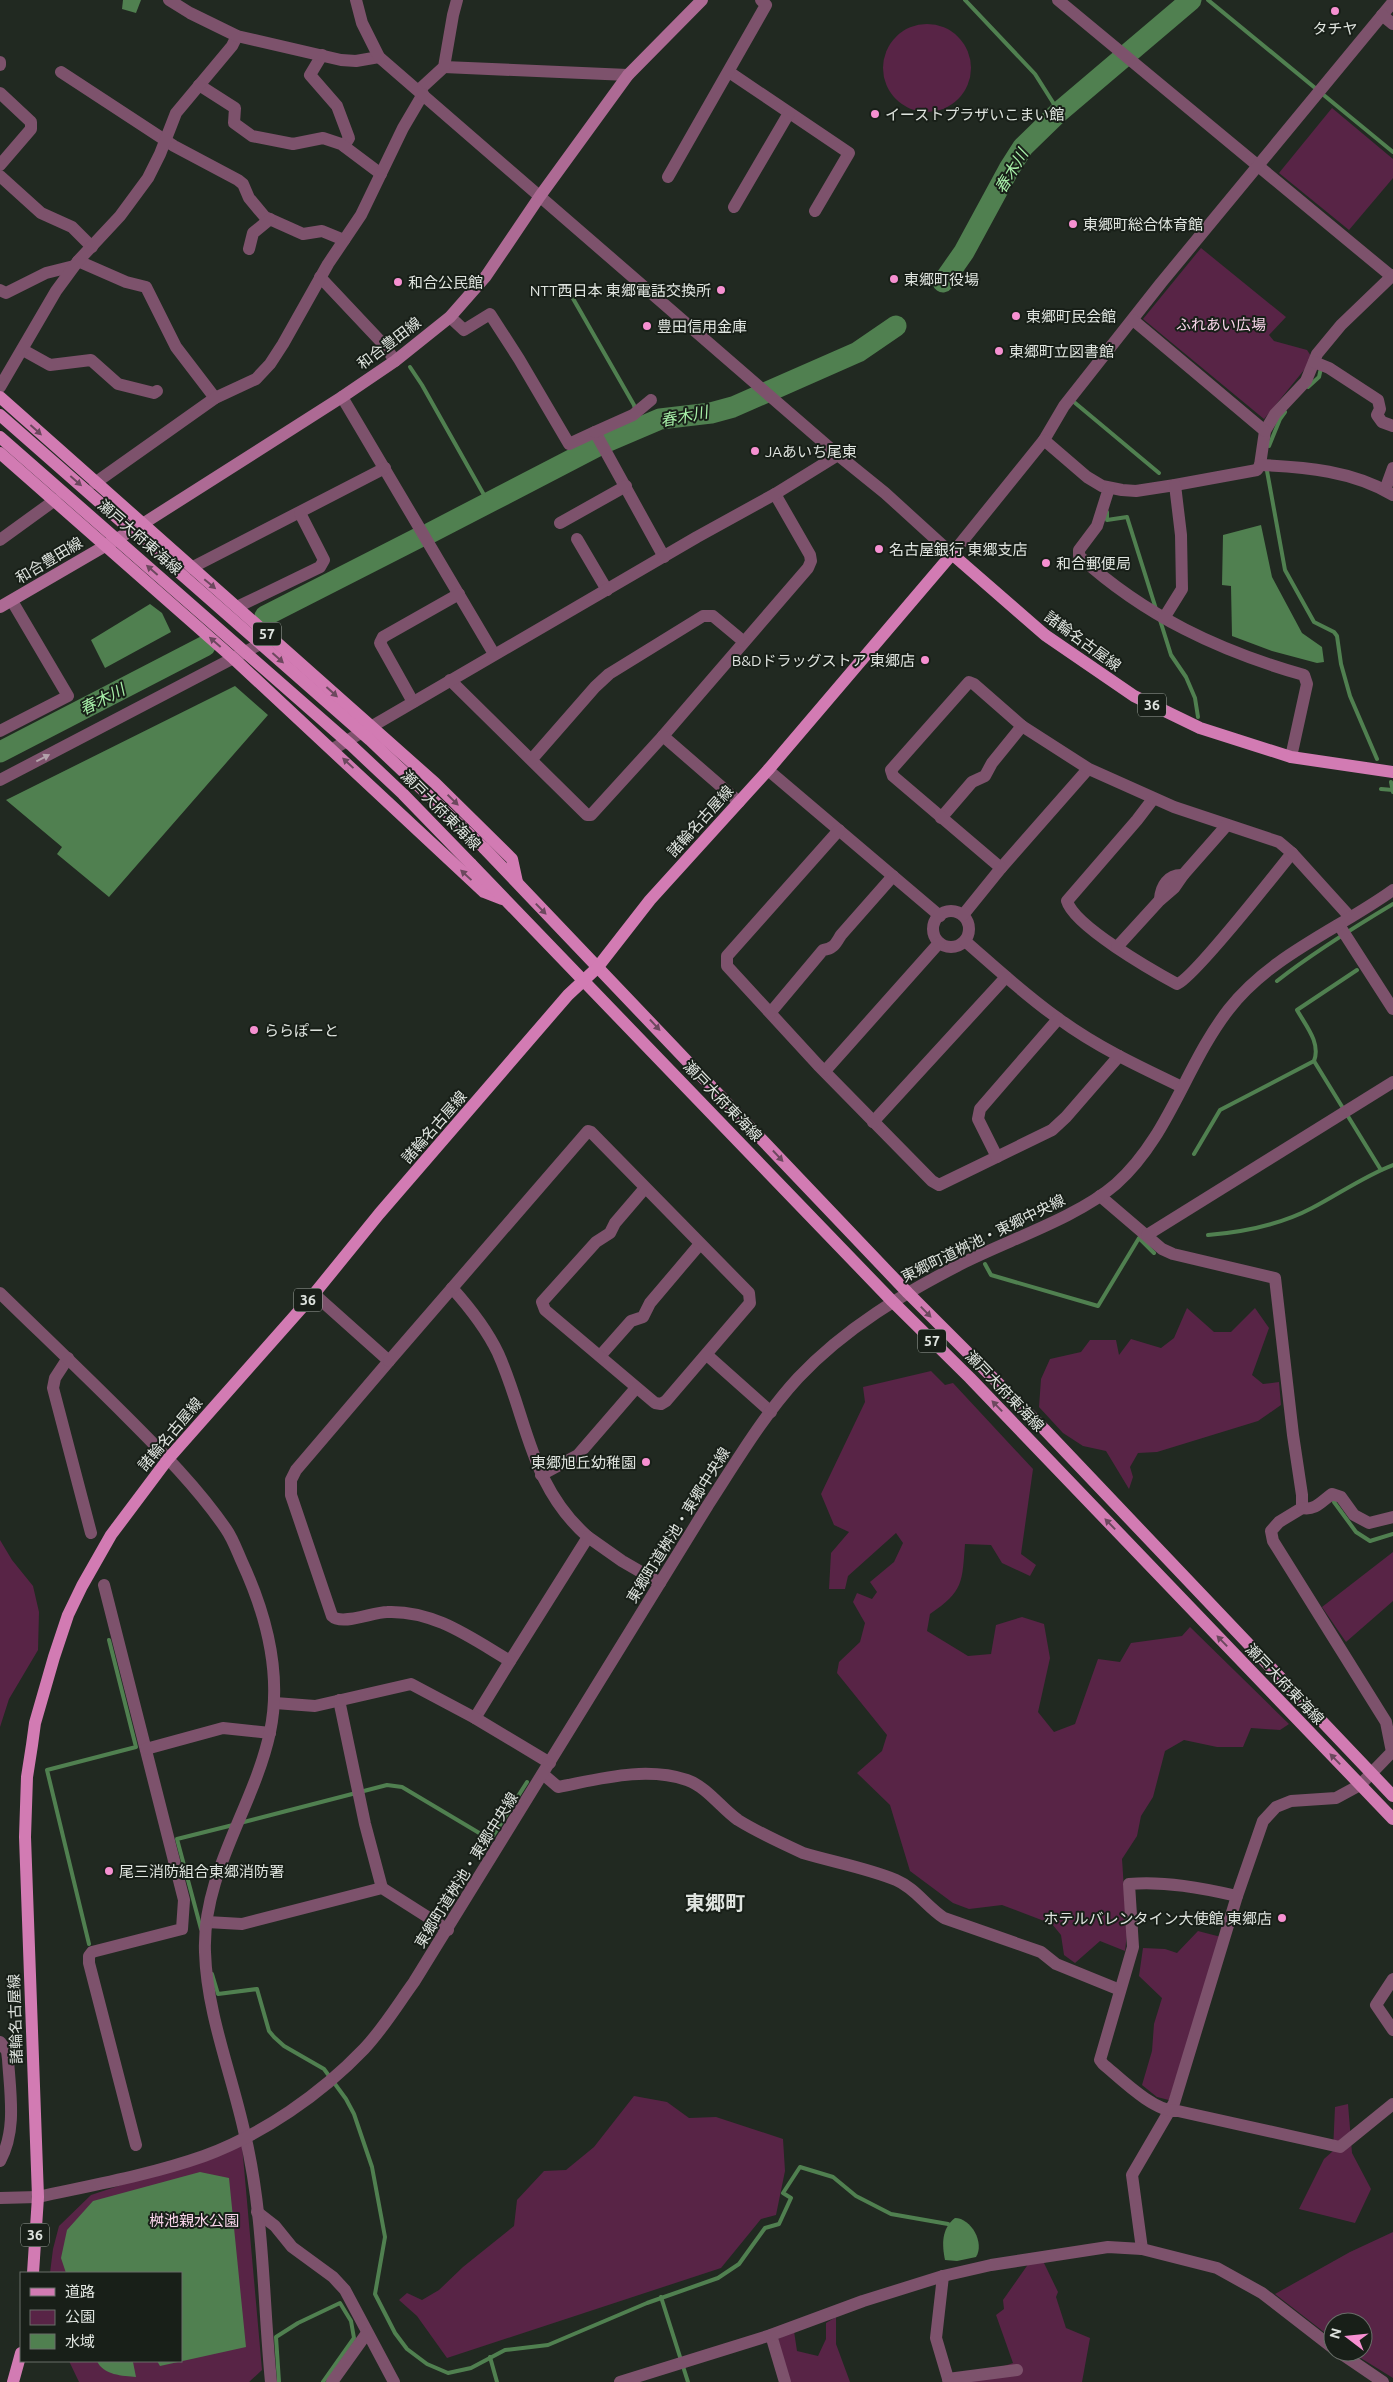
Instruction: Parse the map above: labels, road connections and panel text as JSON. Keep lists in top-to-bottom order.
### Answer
{
  "streets": {
    "main road": [
      "和合豊田線",
      "瀬戸大府東海線",
      "57",
      "諸輪名古屋線",
      "36"
    ],
    "street": ["東郷町道桝池・東郷中央線"]
  },
  "crossings": [
    ["和合豊田線", "57"],
    ["瀬戸大府東海線", "57"],
    ["瀬戸大府東海線", "諸輪名古屋線"],
    ["瀬戸大府東海線", "東郷町道桝池・東郷中央線"],
    ["諸輪名古屋線", "東郷町道桝池・東郷中央線"]
  ],
  "districts": ["東郷町"],
  "water": ["春木川"],
  "parks": ["ふれあい広場", "桝池親水公園"],
  "places": [
    "タチヤ",
    "イーストプラザいこまい館",
    "東郷町総合体育館",
    "東郷町役場",
    "和合公民館",
    "NTT西日本 東郷電話交換所",
    "東郷町民会館",
    "豊田信用金庫",
    "東郷町立図書館",
    "JAあいち尾東",
    "名古屋銀行 東郷支店",
    "和合郵便局",
    "B&Dドラッグストア 東郷店",
    "ららぽーと",
    "東郷旭丘幼稚園",
    "尾三消防組合東郷消防署",
    "ホテルバレンタイン大使館 東郷店"
  ],
  "legend": ["道路", "公園", "水域"],
  "north": "left"
}
